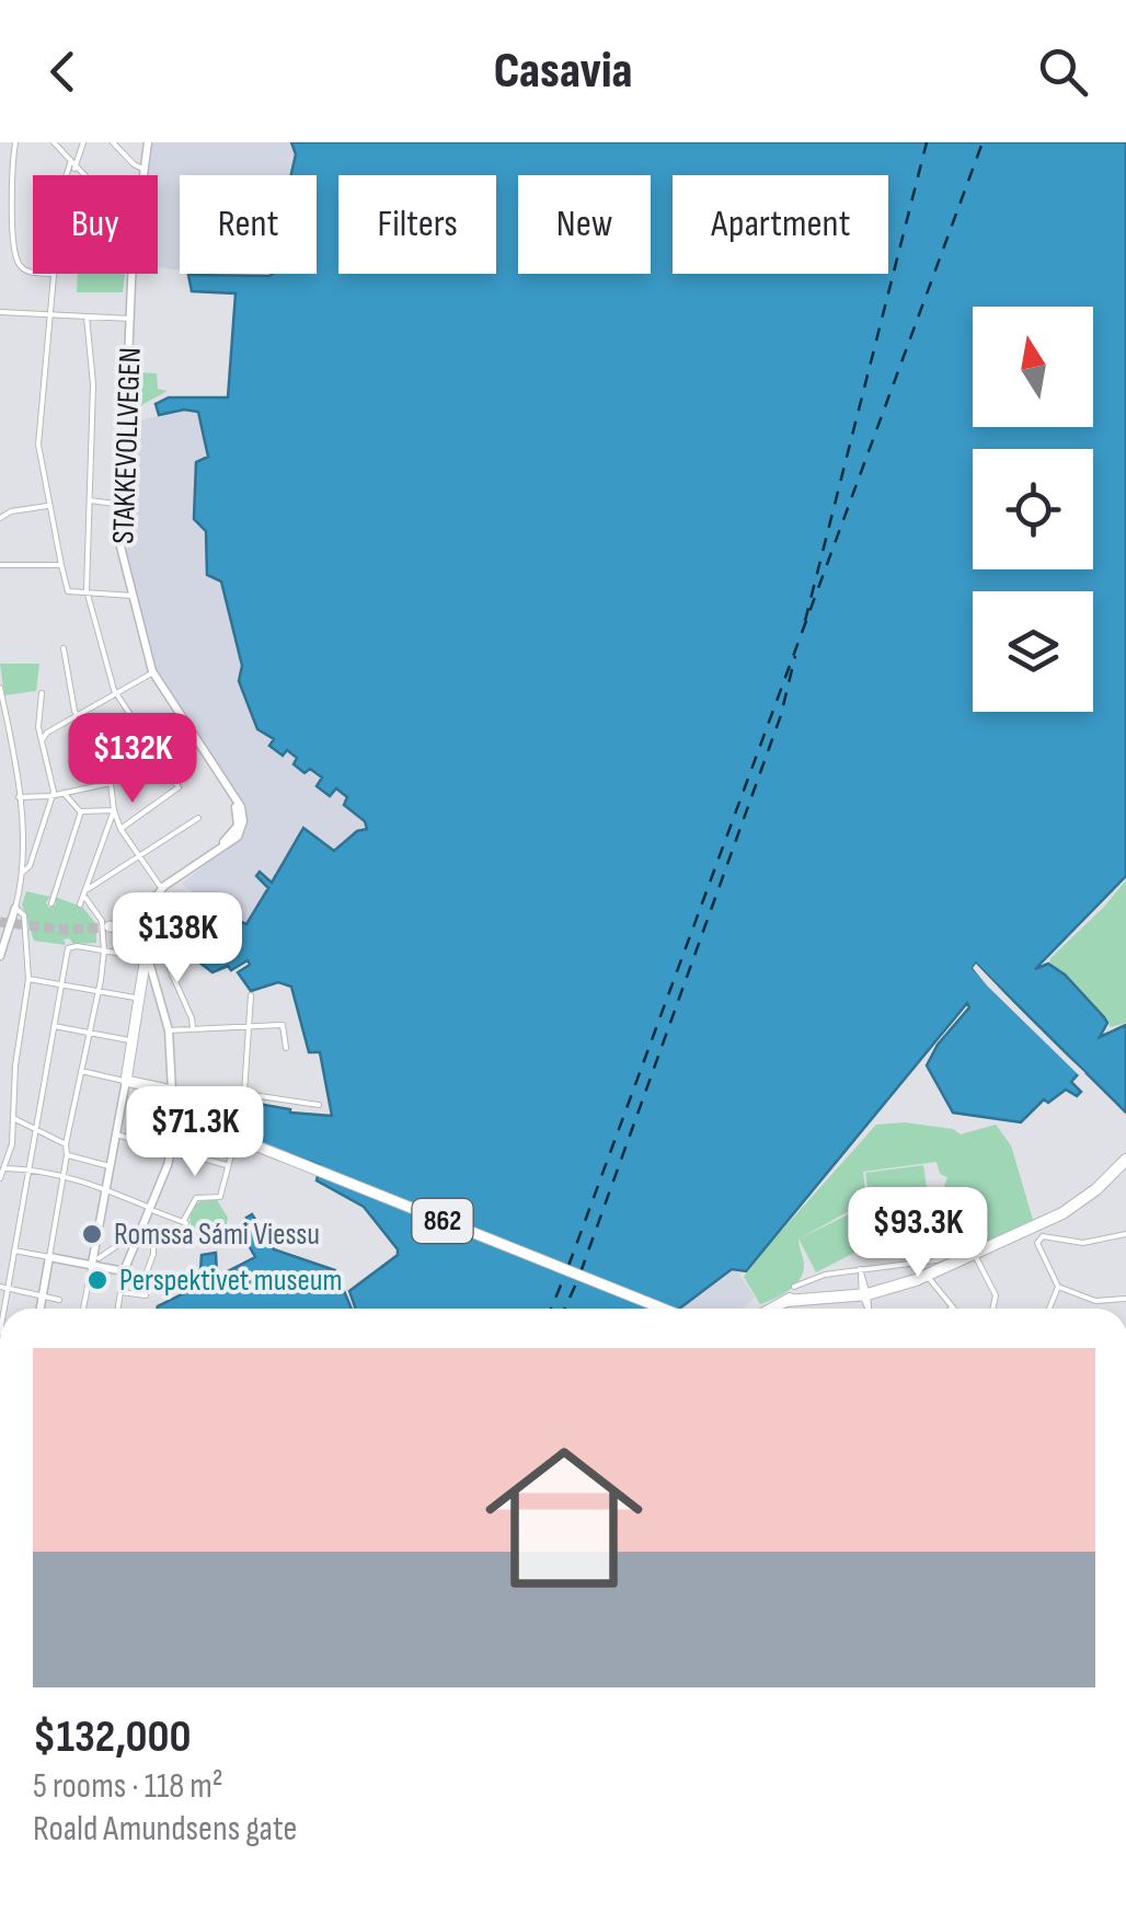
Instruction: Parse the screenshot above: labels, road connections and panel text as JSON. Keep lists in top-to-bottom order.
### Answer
{
  "streets": {
    "main road": ["862"],
    "street": ["STAKKEVOLLVEGEN"]
  },
  "places": ["Romssa Sámi Viessu", "Perspektivet museum"],
  "north": "top",
  "page": {
    "header": "Casavia",
    "chip": [
      "Buy",
      "Rent",
      "Filters",
      "New",
      "Apartment"
    ],
    "price": [
      "$132K",
      "$138K",
      "$71.3K",
      "$93.3K"
    ],
    "list": [
      {
        "name": "$132,000",
        "note": "5 rooms · 118 m² · Roald Amundsens gate"
      }
    ]
  }
}
